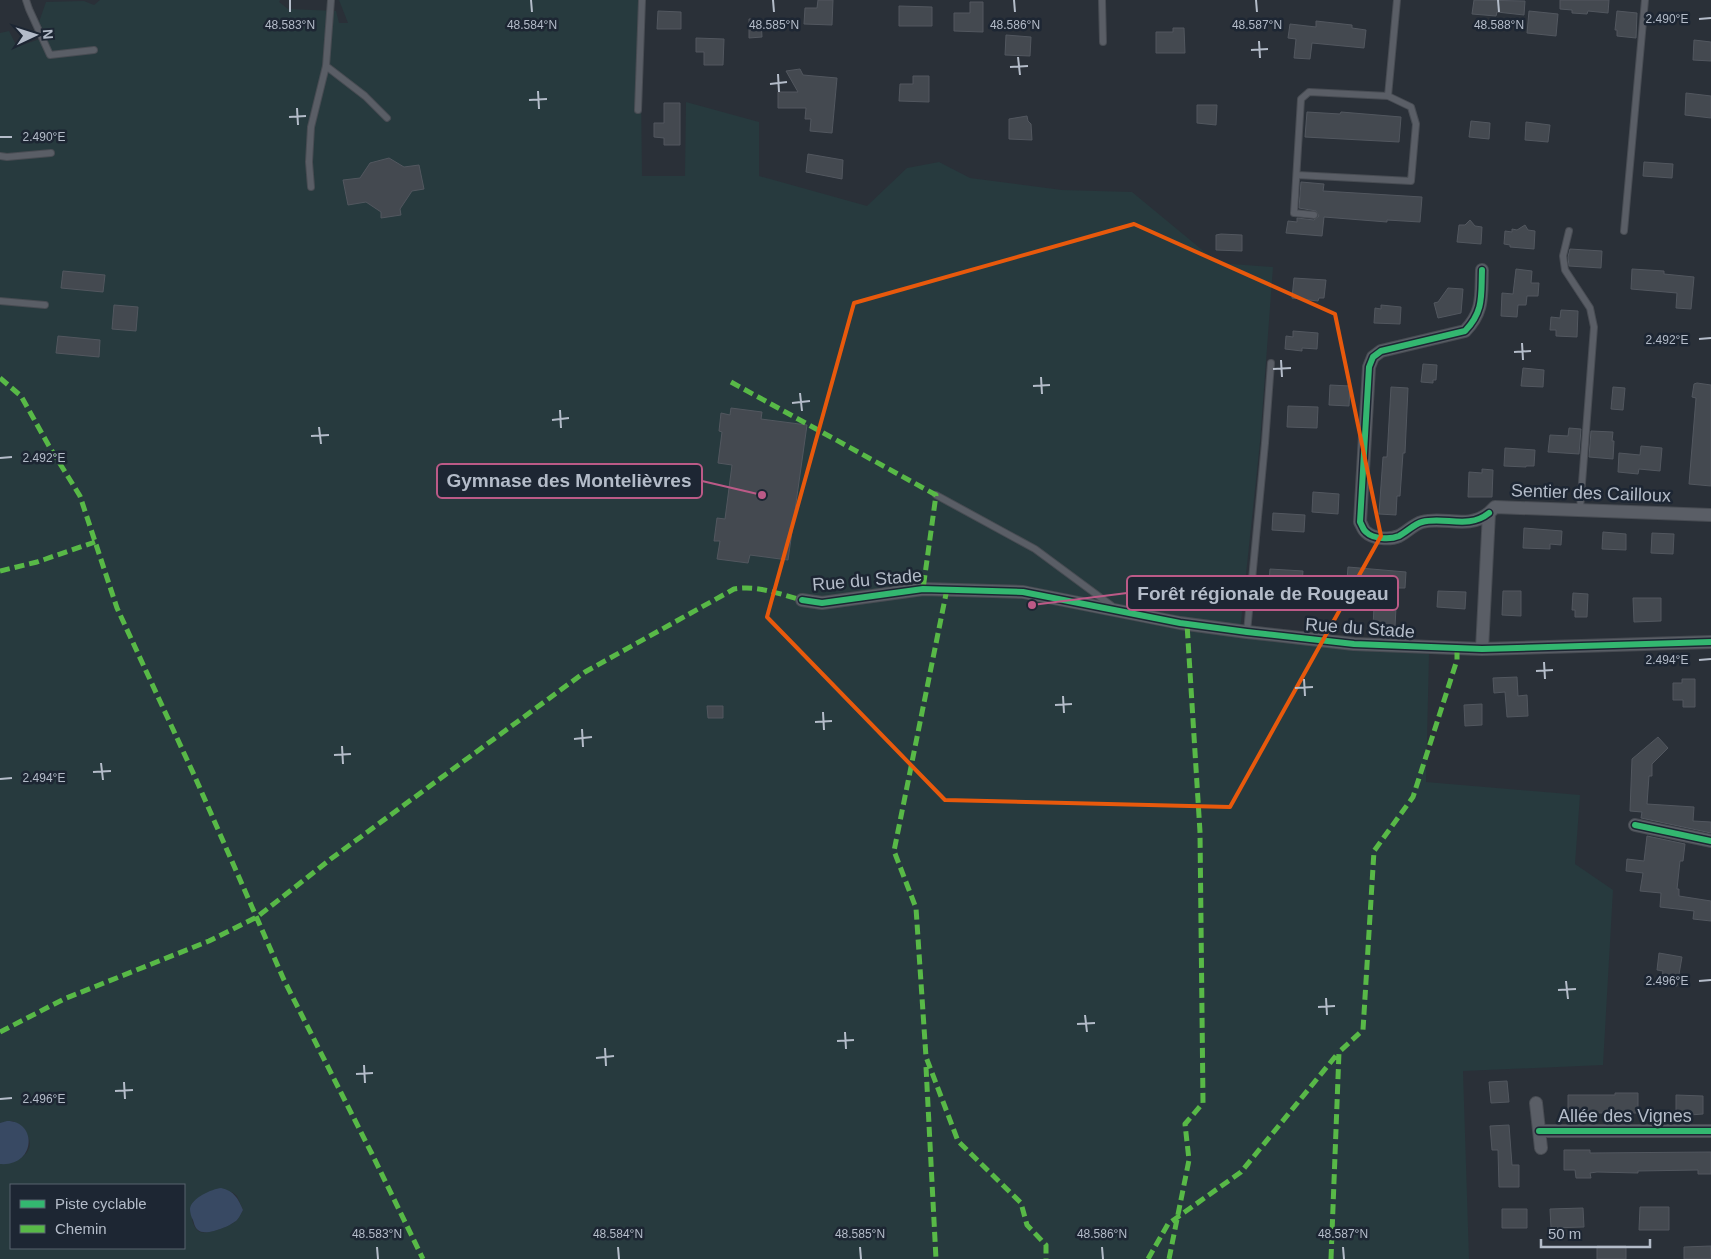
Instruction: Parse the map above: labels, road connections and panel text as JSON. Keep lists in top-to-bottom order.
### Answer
{
  "streets": {
    "street": ["Sentier des Cailloux", "Rue du Stade", "Allée des Vignes"]
  },
  "crossings": [
    ["Sentier des Cailloux", "Rue du Stade"]
  ],
  "places": ["Gymnase des Montelièvres", "Forêt régionale de Rougeau"],
  "legend": ["Piste cyclable", "Chemin"],
  "scale_bar": "50 m",
  "north": "right",
  "coordinates": [
    "2.490°E",
    "48.583°N",
    "48.584°N",
    "48.585°N",
    "48.586°N",
    "48.587°N",
    "48.588°N",
    "2.492°E",
    "2.494°E",
    "2.496°E"
  ]
}
